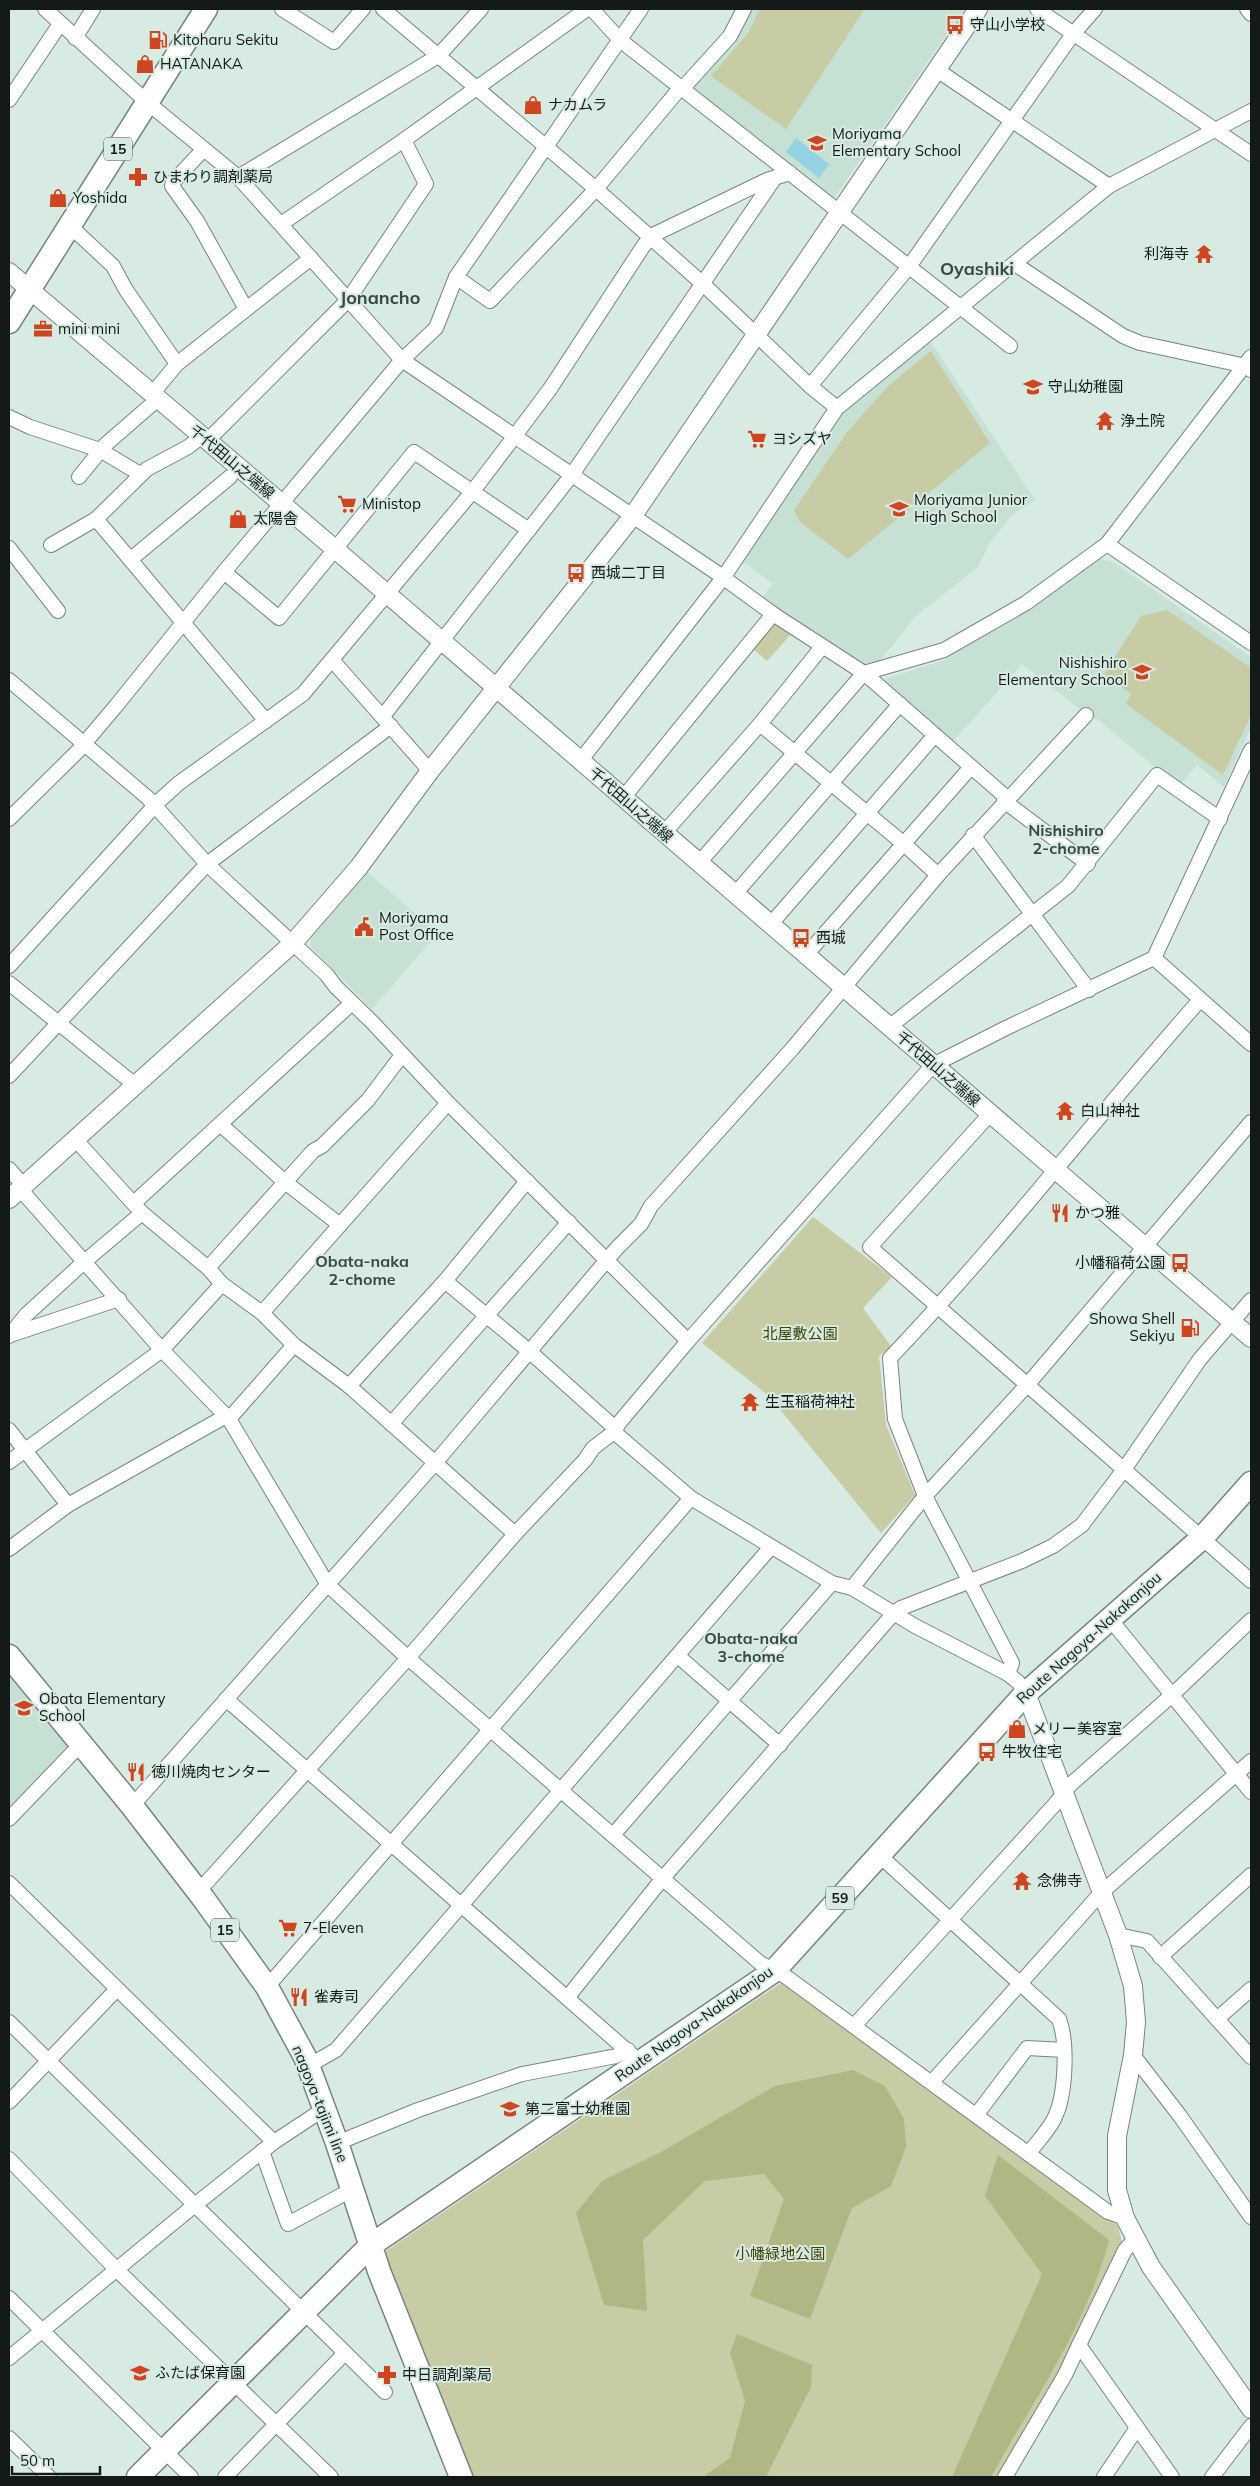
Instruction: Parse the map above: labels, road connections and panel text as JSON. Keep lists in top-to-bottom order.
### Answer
{
  "streets": {
    "main road": [
      "15",
      "Route Nagoya-Nakakanjou",
      "59",
      "nagoya-tajimi line"
    ],
    "street": ["千代田山之端線"]
  },
  "crossings": [
    ["15", "千代田山之端線"],
    ["Route Nagoya-Nakakanjou", "nagoya-tajimi line"]
  ],
  "districts": [
    "Oyashiki",
    "Jonancho",
    "Nishishiro 2-chome",
    "Obata-naka 2-chome",
    "Obata-naka 3-chome"
  ],
  "parks": ["北屋敷公園", "小幡緑地公園"],
  "places": {
    "bus stop": [
      "守山小学校",
      "西城二丁目",
      "西城",
      "小幡稲荷公園",
      "牛牧住宅"
    ],
    "fuel station": ["Kitoharu Sekitu", "Showa Shell Sekiyu"],
    "shop": [
      "HATANAKA",
      "ナカムラ",
      "Yoshida",
      "太陽舎",
      "メリー美容室"
    ],
    "school or university": [
      "Moriyama Elementary School",
      "守山幼稚園",
      "Moriyama Junior High School",
      "Nishishiro Elementary School",
      "Obata Elementary School",
      "第二富士幼稚園",
      "ふたば保育園"
    ],
    "pharmacy": ["ひまわり調剤薬局", "中日調剤薬局"],
    "temple": [
      "利海寺",
      "浄土院",
      "白山神社",
      "生玉稲荷神社",
      "念佛寺"
    ],
    "office": ["mini mini"],
    "supermarket": ["ヨシズヤ", "Ministop", "7-Eleven"],
    "public building": ["Moriyama Post Office"],
    "restaurant": ["かつ雅", "徳川焼肉センター", "雀寿司"]
  },
  "scale_bar": "50 m"
}
